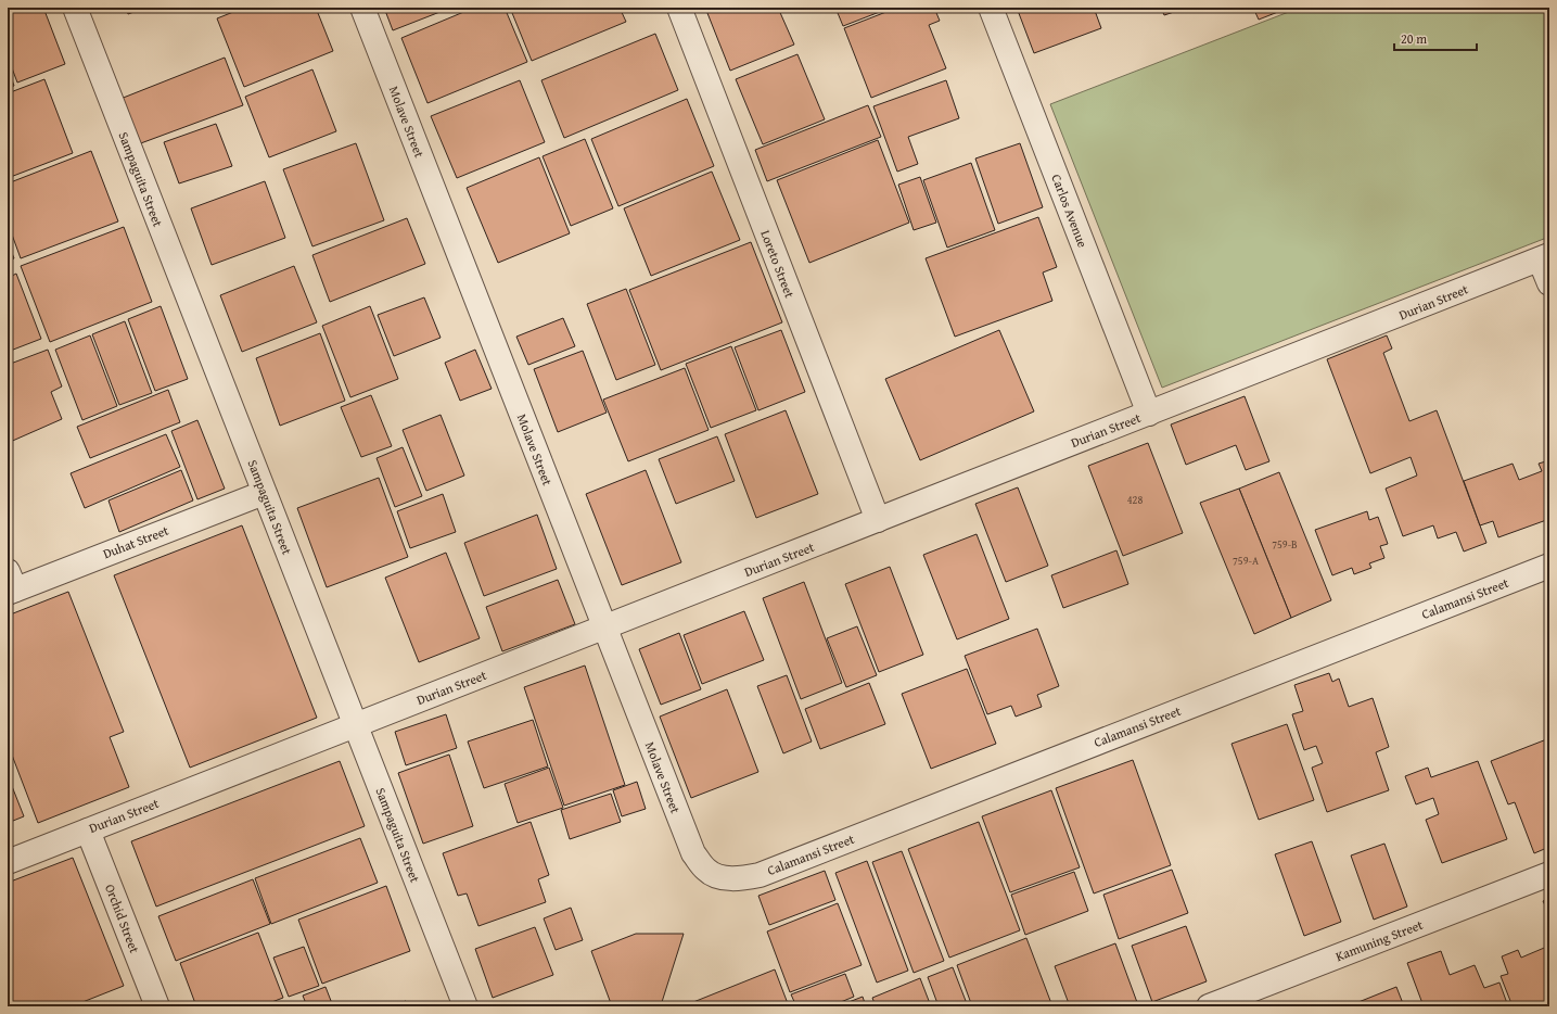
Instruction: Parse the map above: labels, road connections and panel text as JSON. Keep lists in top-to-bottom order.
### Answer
{
  "streets": {
    "street": [
      "Molave Street",
      "Sampaguita Street",
      "Carlos Avenue",
      "Loreto Street",
      "Durian Street",
      "Duhat Street",
      "Calamansi Street",
      "Orchid Street",
      "Kamuning Street"
    ]
  },
  "crossings": [
    ["Molave Street", "Durian Street"],
    ["Molave Street", "Calamansi Street"],
    ["Sampaguita Street", "Durian Street"],
    ["Sampaguita Street", "Duhat Street"],
    ["Carlos Avenue", "Durian Street"],
    ["Loreto Street", "Durian Street"],
    ["Durian Street", "Orchid Street"]
  ],
  "house_numbers": ["428", "759-B", "759-A"],
  "scale_bar": "20 m"
}
